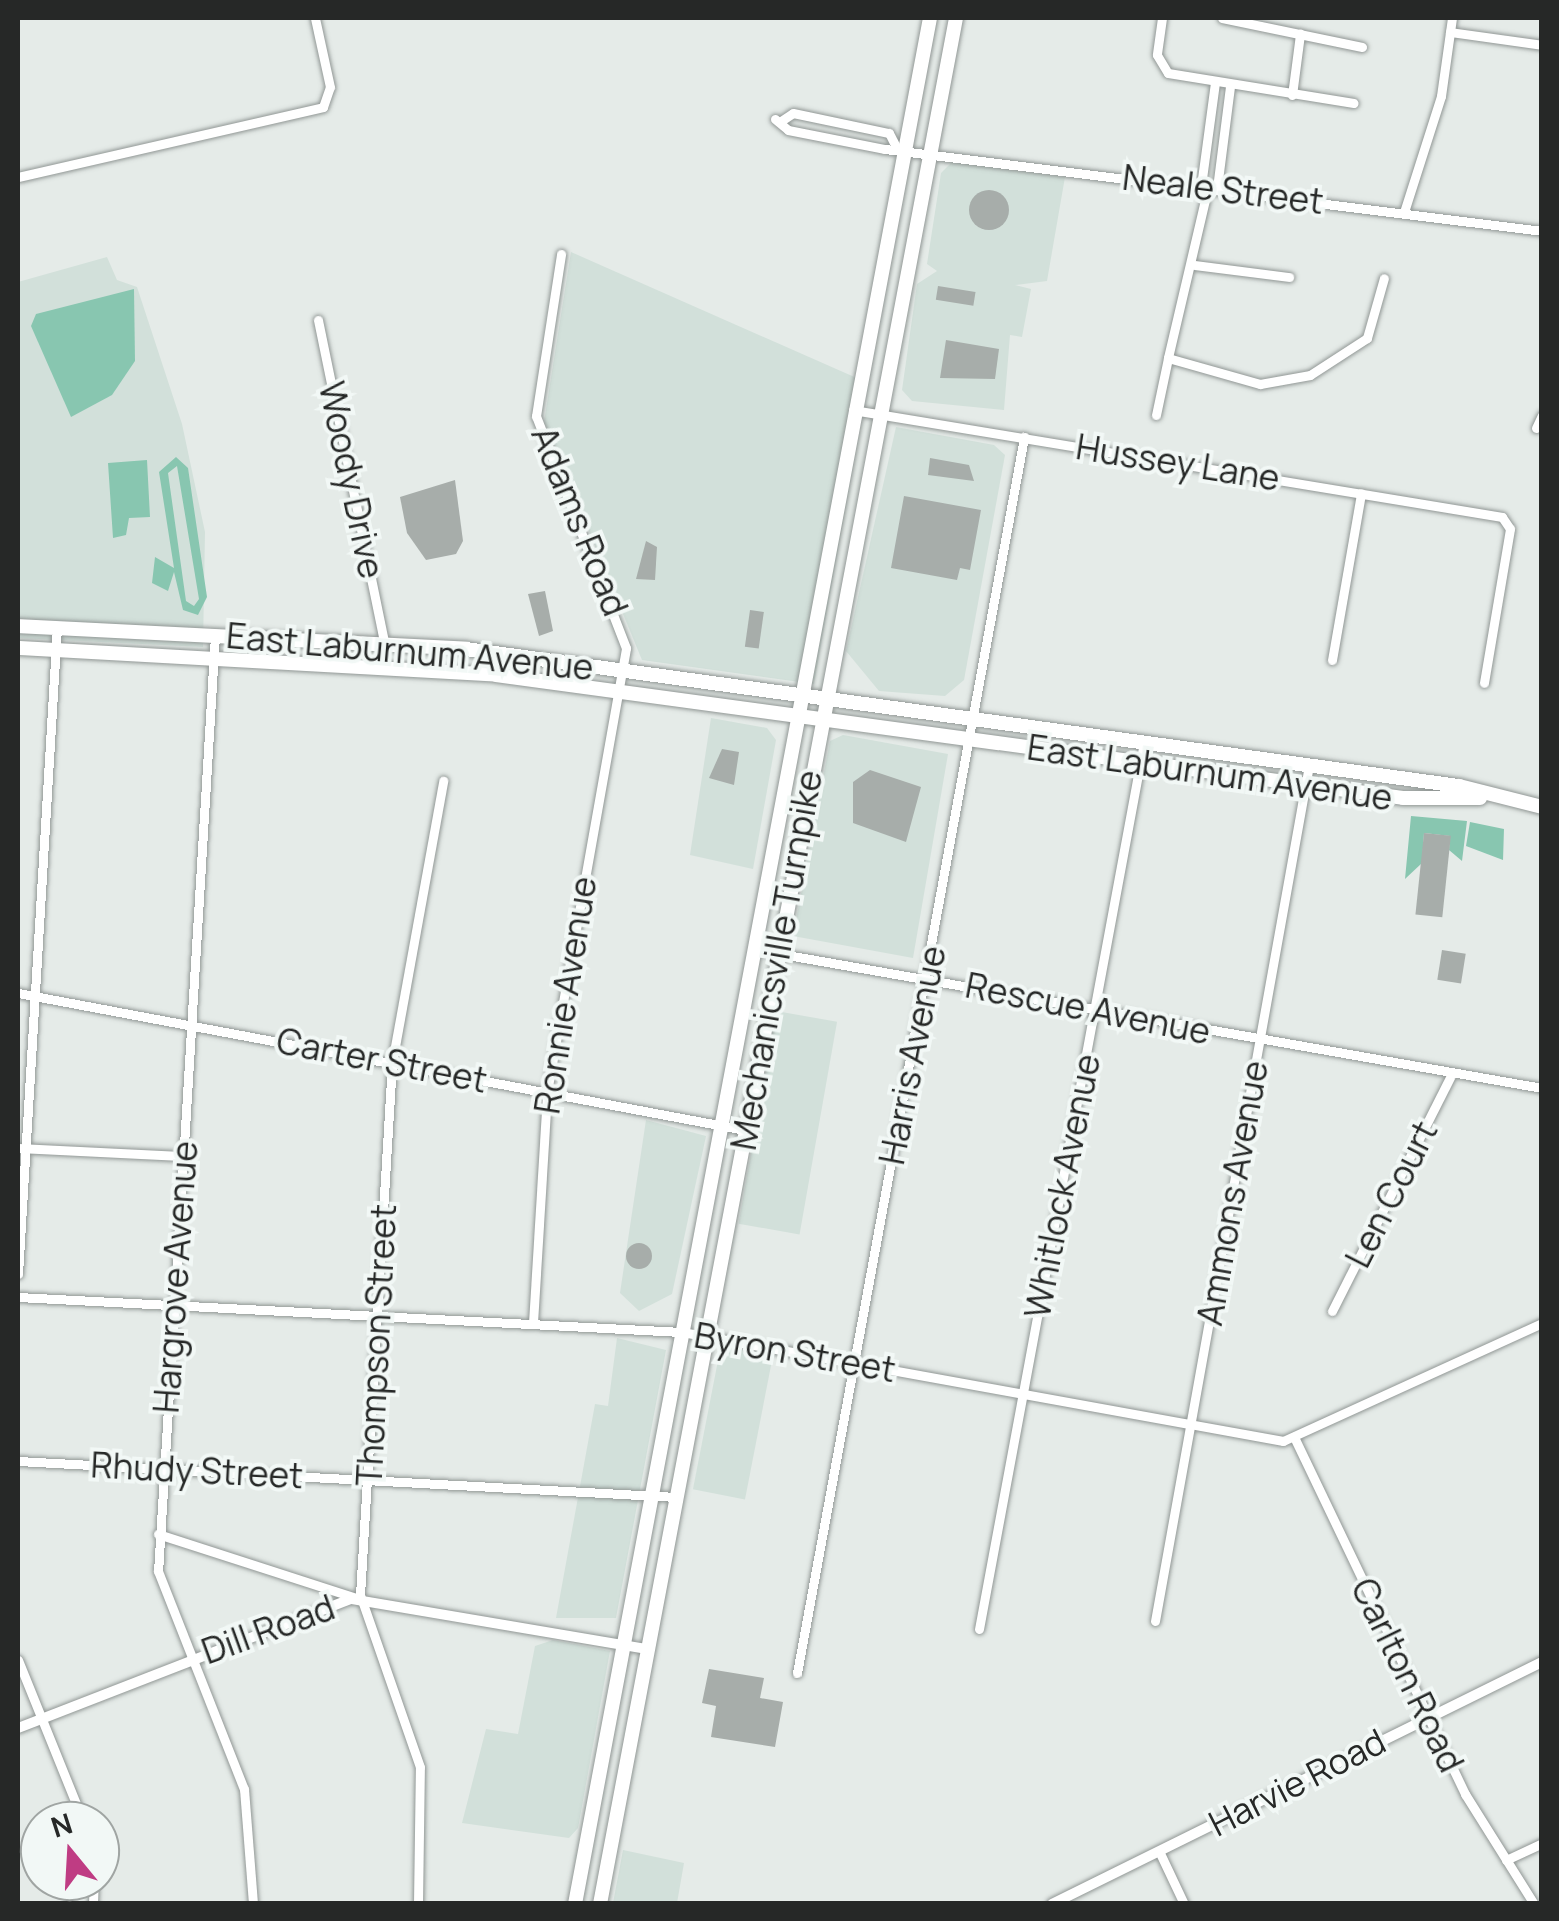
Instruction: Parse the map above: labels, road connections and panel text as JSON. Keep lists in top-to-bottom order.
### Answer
{
  "streets": {
    "main road": ["East Laburnum Avenue", "Mechanicsville Turnpike"],
    "street": [
      "Neale Street",
      "Hussey Lane",
      "Woody Drive",
      "Adams Road",
      "Ronnie Avenue",
      "Rescue Avenue",
      "Harris Avenue",
      "Carter Street",
      "Whitlock Avenue",
      "Ammons Avenue",
      "Len Court",
      "Hargrove Avenue",
      "Thompson Street",
      "Byron Street",
      "Rhudy Street",
      "Dill Road",
      "Carlton Road",
      "Harvie Road"
    ]
  },
  "crossings": [
    ["Neale Street", "Mechanicsville Turnpike"],
    ["Hussey Lane", "Mechanicsville Turnpike"],
    ["Hussey Lane", "Harris Avenue"],
    ["Woody Drive", "East Laburnum Avenue"],
    ["Adams Road", "East Laburnum Avenue"],
    ["Adams Road", "Ronnie Avenue"],
    ["East Laburnum Avenue", "Mechanicsville Turnpike"],
    ["East Laburnum Avenue", "Ronnie Avenue"],
    ["East Laburnum Avenue", "Harris Avenue"],
    ["East Laburnum Avenue", "Whitlock Avenue"],
    ["East Laburnum Avenue", "Ammons Avenue"],
    ["East Laburnum Avenue", "Hargrove Avenue"],
    ["Mechanicsville Turnpike", "Rescue Avenue"],
    ["Mechanicsville Turnpike", "Carter Street"],
    ["Mechanicsville Turnpike", "Byron Street"],
    ["Mechanicsville Turnpike", "Rhudy Street"],
    ["Mechanicsville Turnpike", "Dill Road"],
    ["Ronnie Avenue", "Carter Street"],
    ["Ronnie Avenue", "Byron Street"],
    ["Rescue Avenue", "Harris Avenue"],
    ["Rescue Avenue", "Whitlock Avenue"],
    ["Rescue Avenue", "Ammons Avenue"],
    ["Rescue Avenue", "Len Court"],
    ["Harris Avenue", "Byron Street"],
    ["Carter Street", "Hargrove Avenue"],
    ["Carter Street", "Thompson Street"],
    ["Whitlock Avenue", "Byron Street"],
    ["Ammons Avenue", "Byron Street"],
    ["Hargrove Avenue", "Byron Street"],
    ["Hargrove Avenue", "Rhudy Street"],
    ["Hargrove Avenue", "Dill Road"],
    ["Thompson Street", "Byron Street"],
    ["Thompson Street", "Rhudy Street"],
    ["Thompson Street", "Dill Road"],
    ["Byron Street", "Carlton Road"],
    ["Carlton Road", "Harvie Road"]
  ],
  "north": "top"
}
